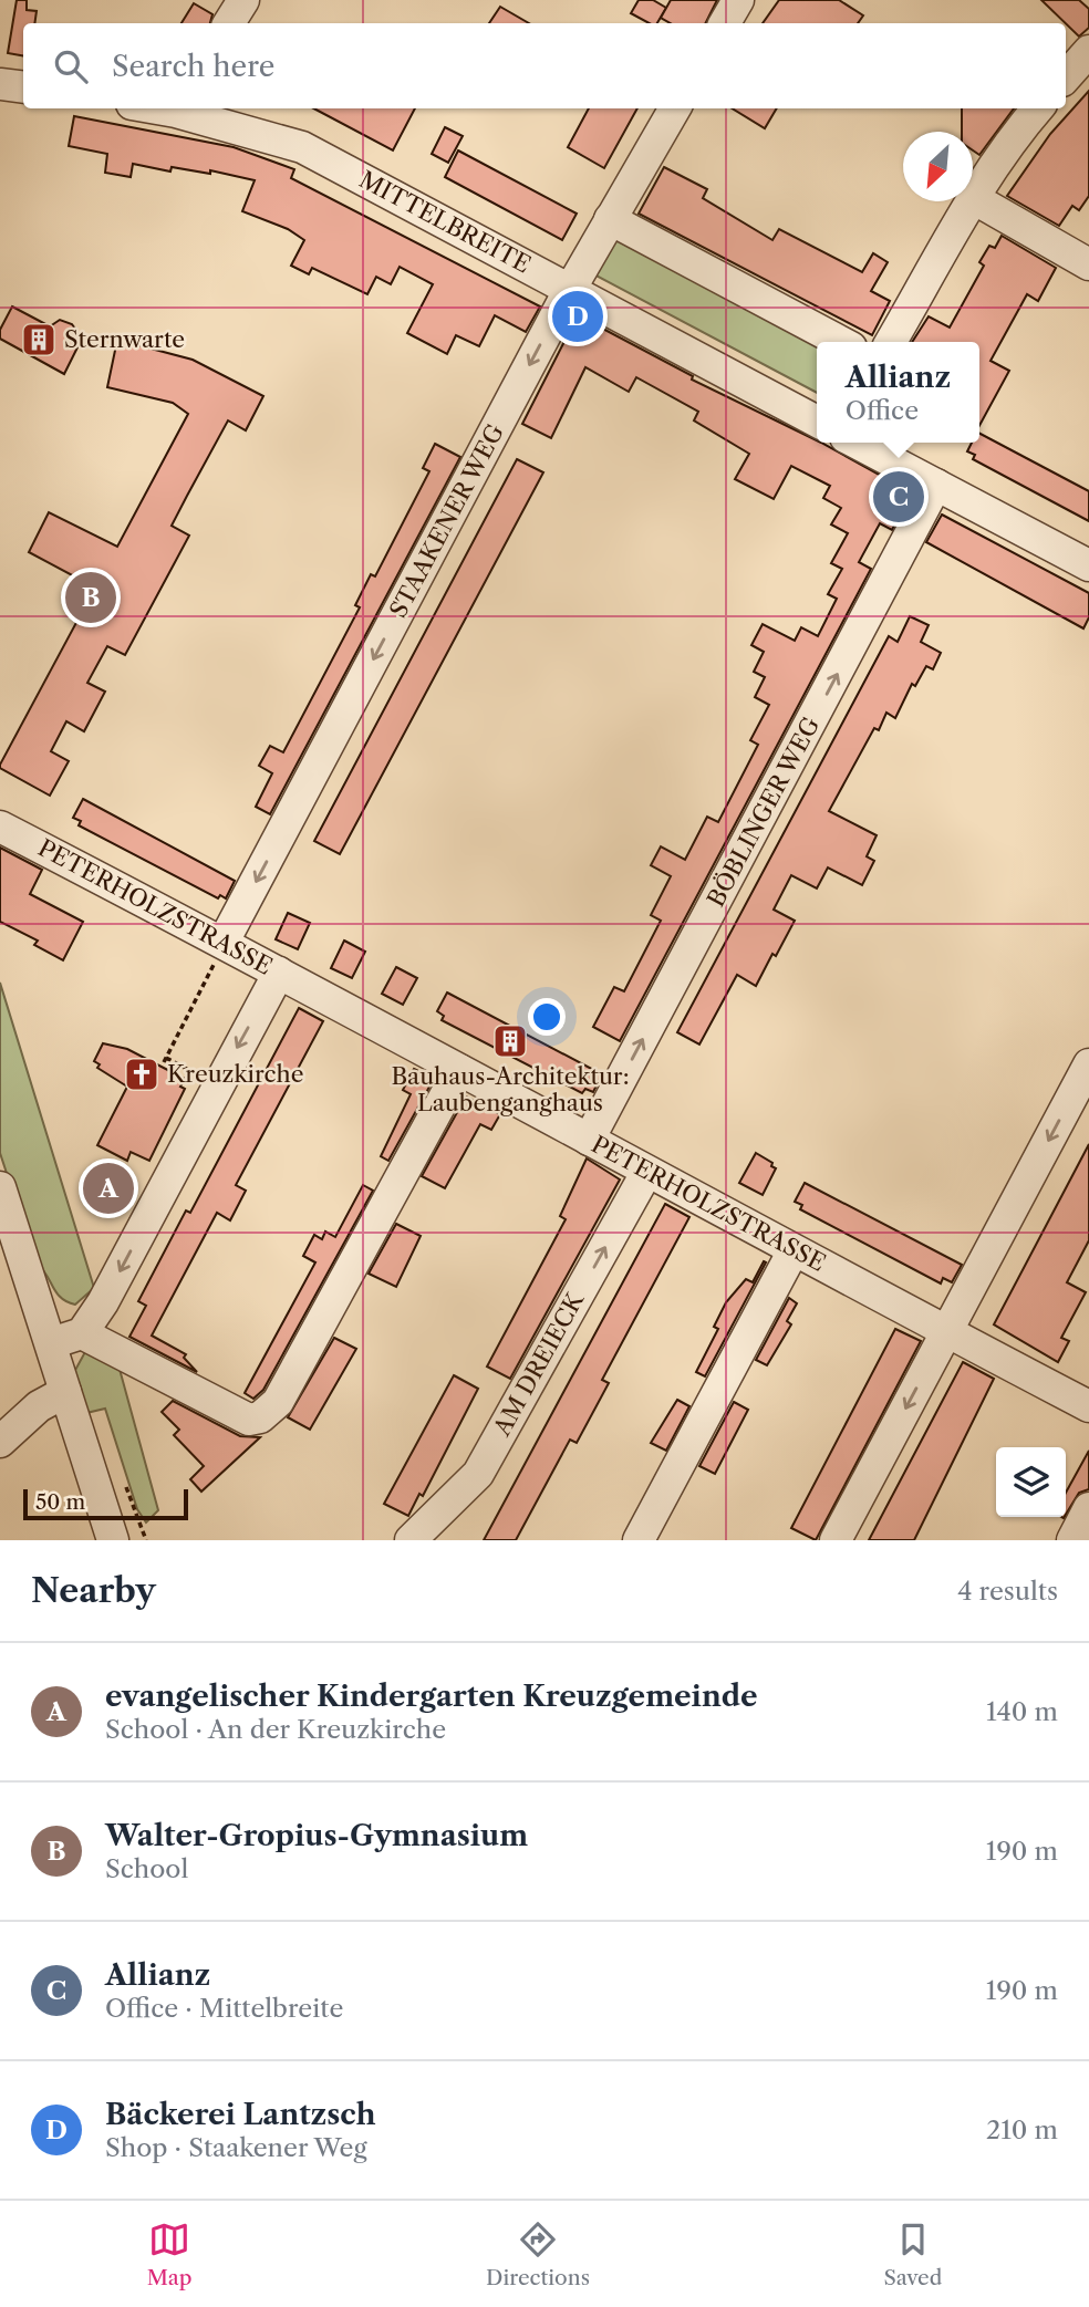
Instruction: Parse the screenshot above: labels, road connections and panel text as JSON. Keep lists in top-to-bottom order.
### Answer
{
  "streets": {
    "street": [
      "MITTELBREITE",
      "STAAKENER WEG",
      "BÖBLINGER WEG",
      "PETERHOLZSTRASSE",
      "AM DREIECK"
    ]
  },
  "crossings": [
    ["MITTELBREITE", "STAAKENER WEG"],
    ["STAAKENER WEG", "PETERHOLZSTRASSE"],
    ["BÖBLINGER WEG", "PETERHOLZSTRASSE"],
    ["PETERHOLZSTRASSE", "AM DREIECK"]
  ],
  "one_way": ["STAAKENER WEG", "BÖBLINGER WEG"],
  "places": {
    "building": ["Sternwarte", "Bauhaus-Architektur: Laubenganghaus"],
    "church": ["Kreuzkirche"]
  },
  "scale_bar": "50 m",
  "north": "bottom left",
  "page": {
    "search": "Search here",
    "pins": [
      "D",
      "C",
      "B",
      "A"
    ],
    "popup": ["Allianz", "Office"],
    "scale": "50 m",
    "heading": ["Nearby", "4 results"],
    "list": [
      {
        "mark": "A",
        "name": "evangelischer Kindergarten Kreuzgemeinde",
        "note": "School · An der Kreuzkirche",
        "value": "140 m"
      },
      {
        "mark": "B",
        "name": "Walter-Gropius-Gymnasium",
        "note": "School",
        "value": "190 m"
      },
      {
        "mark": "C",
        "name": "Allianz",
        "note": "Office · Mittelbreite",
        "value": "190 m"
      },
      {
        "mark": "D",
        "name": "Bäckerei Lantzsch",
        "note": "Shop · Staakener Weg",
        "value": "210 m"
      }
    ],
    "nav": ["Map", "Directions", "Saved"]
  }
}
